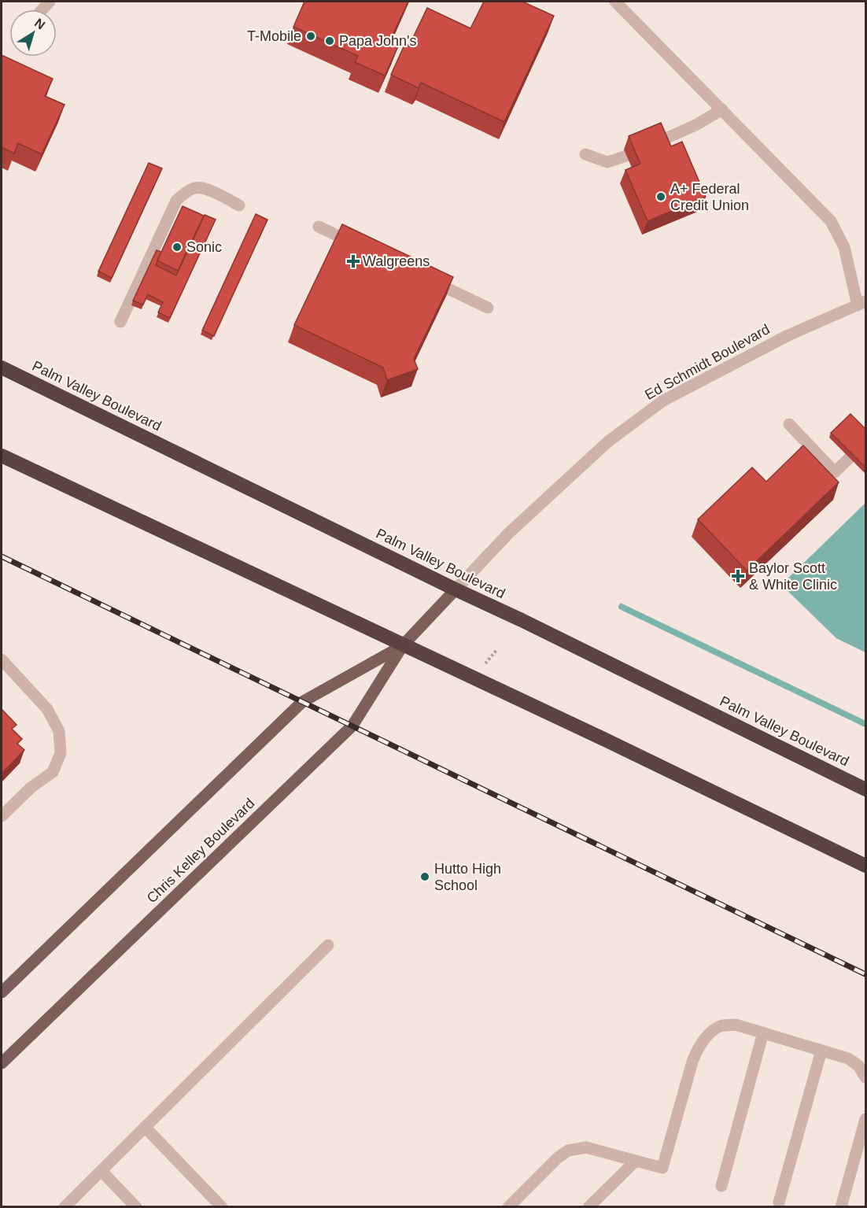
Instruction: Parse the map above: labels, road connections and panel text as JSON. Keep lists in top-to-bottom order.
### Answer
{
  "streets": {
    "highway": ["Palm Valley Boulevard"],
    "main road": ["Chris Kelley Boulevard"],
    "street": ["Ed Schmidt Boulevard"]
  },
  "crossings": [
    ["Ed Schmidt Boulevard", "Palm Valley Boulevard"],
    ["Ed Schmidt Boulevard", "Chris Kelley Boulevard"],
    ["Palm Valley Boulevard", "Chris Kelley Boulevard"]
  ],
  "places": {
    "other": [
      "T-Mobile",
      "Papa John's",
      "A+ Federal Credit Union",
      "Sonic",
      "Hutto High School"
    ],
    "health": ["Walgreens", "Baylor Scott & White Clinic"]
  },
  "north": "top right"
}
